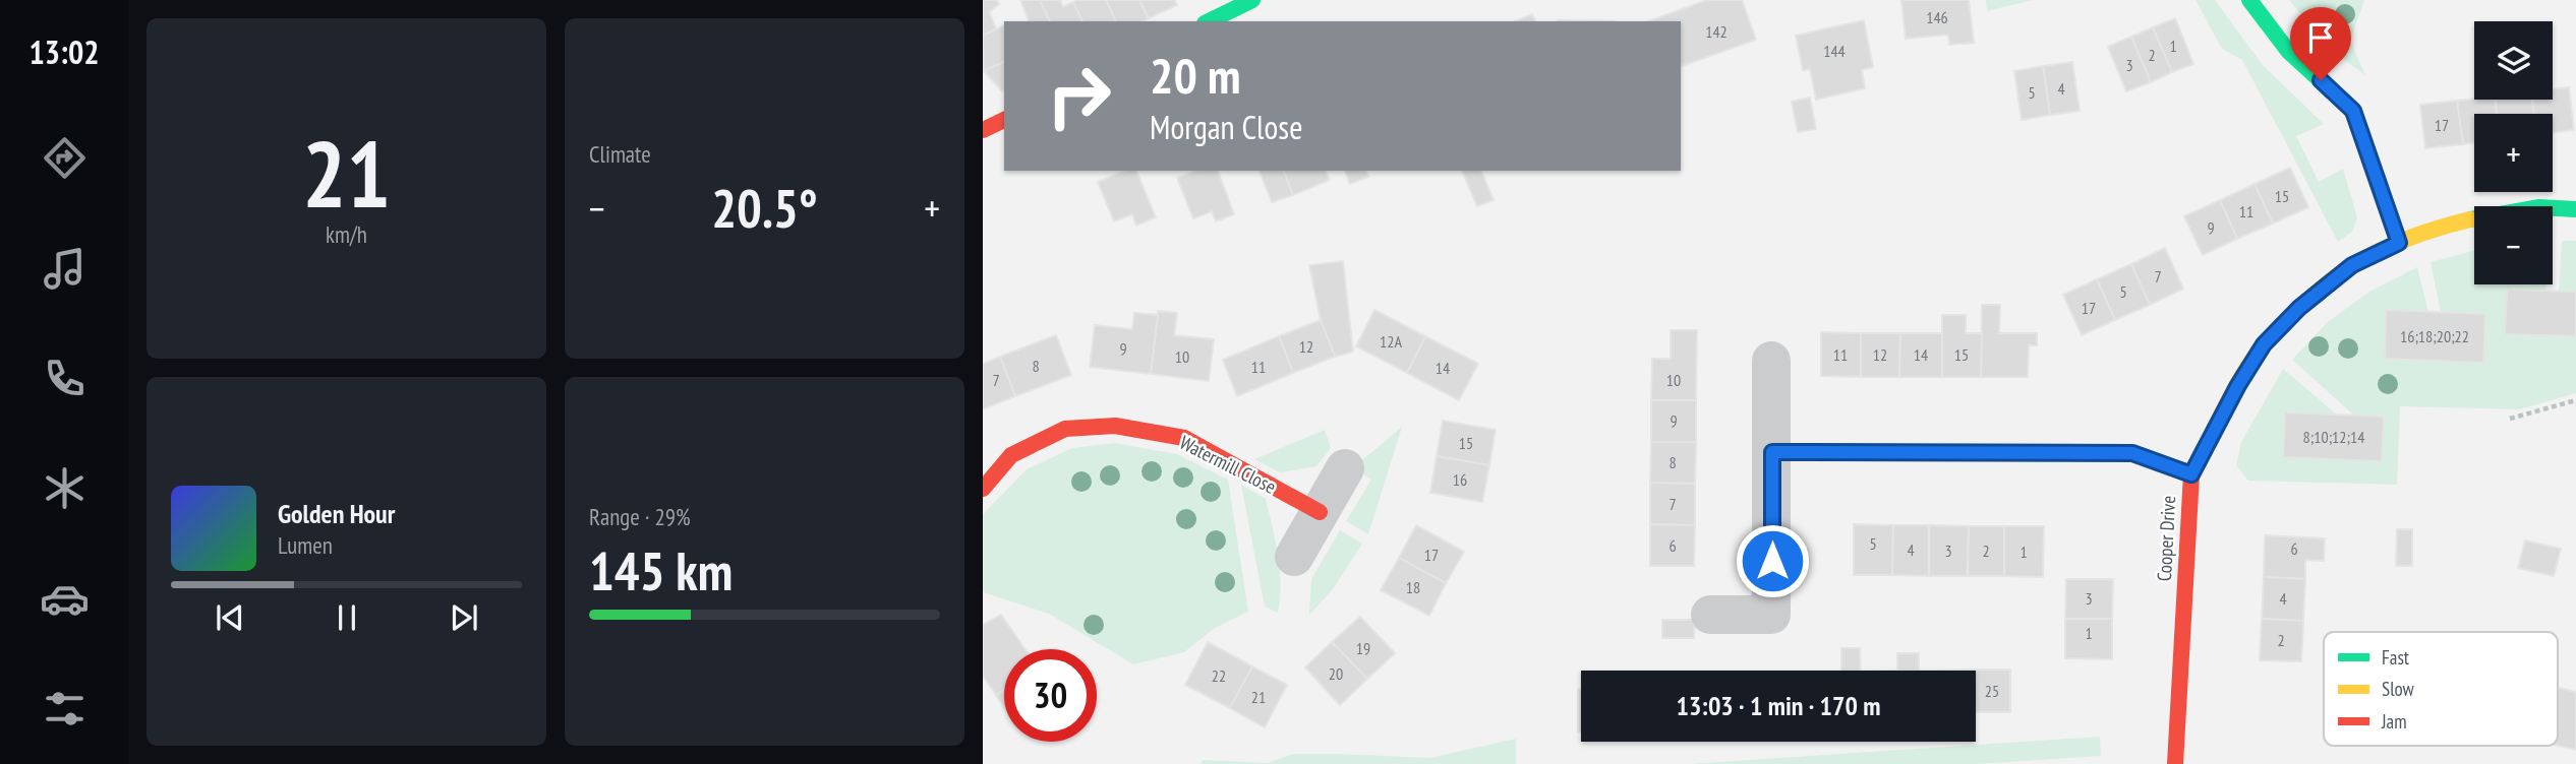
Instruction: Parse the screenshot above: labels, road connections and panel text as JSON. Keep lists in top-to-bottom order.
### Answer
{
  "streets": {
    "street": ["Watermill Close", "Cooper Drive"]
  },
  "house_numbers": [
    "146",
    "142",
    "1",
    "144",
    "2",
    "3",
    "4",
    "5",
    "17",
    "15",
    "11",
    "9",
    "7",
    "5",
    "17",
    "16;18;20;22",
    "12A",
    "12",
    "9",
    "11",
    "12",
    "14",
    "15",
    "10",
    "8",
    "11",
    "14",
    "7",
    "10",
    "9",
    "8;10;12;14",
    "15",
    "8",
    "16",
    "7",
    "5",
    "6",
    "6",
    "4",
    "3",
    "2",
    "1",
    "17",
    "18",
    "3",
    "4",
    "1",
    "2",
    "19",
    "20",
    "22",
    "25",
    "21"
  ],
  "legend": ["Fast", "Slow", "Jam"],
  "page": {
    "tabs": "13:02",
    "tile": [
      ["21", "km/h"],
      "Climate",
      ["Range · 29%", "145 km"]
    ],
    "map_buttons": ["+", "−"],
    "turn": ["20 m", "Morgan Close"],
    "heat": ["−", "20.5°", "+"],
    "song": ["Golden Hour", "Lumen"],
    "limit": "30",
    "trip": "13:03 · 1 min · 170 m"
  }
}
